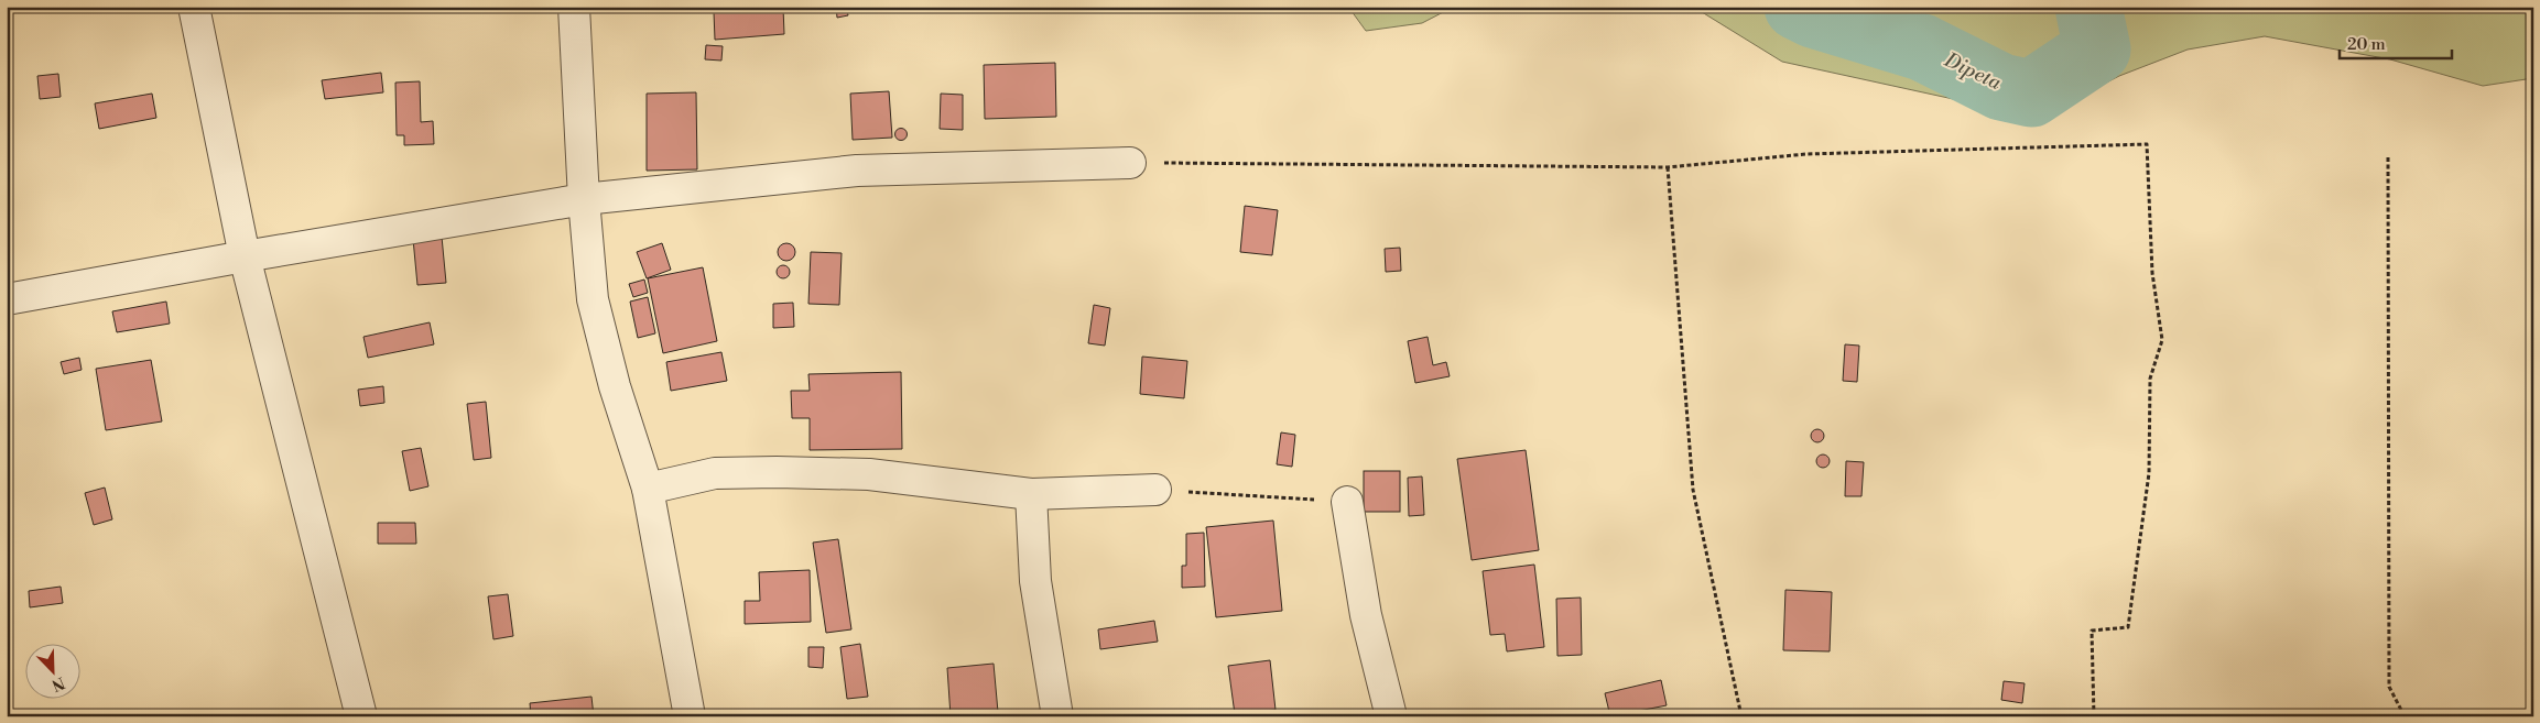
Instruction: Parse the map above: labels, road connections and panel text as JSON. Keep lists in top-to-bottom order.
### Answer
{
  "water": ["Dipeta"],
  "scale_bar": "20 m",
  "north": "bottom right"
}
